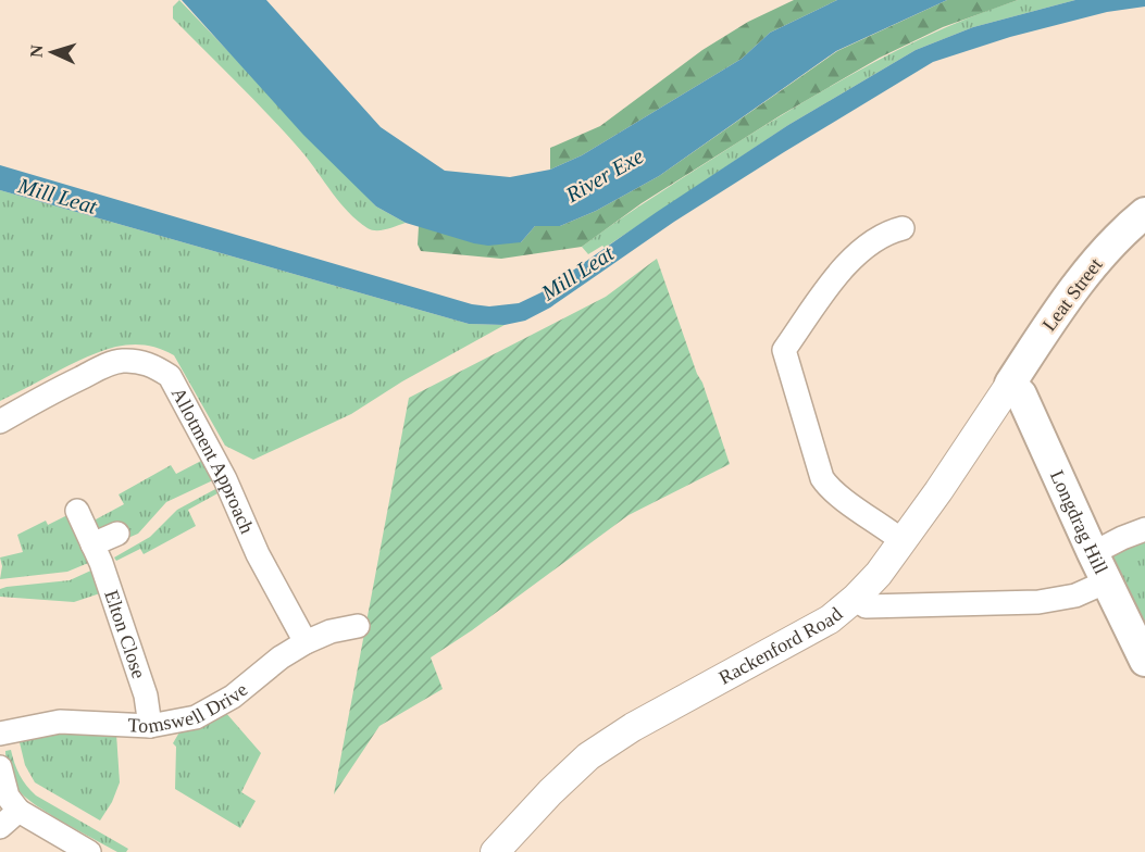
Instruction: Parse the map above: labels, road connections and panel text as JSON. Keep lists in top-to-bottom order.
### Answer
{
  "streets": {
    "main road": ["Leat Street", "Longdrag Hill"],
    "street": [
      "Allotment Approach",
      "Elton Close",
      "Rackenford Road",
      "Tomswell Drive"
    ]
  },
  "crossings": [
    ["Leat Street", "Longdrag Hill"],
    ["Leat Street", "Rackenford Road"],
    ["Allotment Approach", "Tomswell Drive"],
    ["Longdrag Hill", "Rackenford Road"],
    ["Elton Close", "Tomswell Drive"]
  ],
  "water": ["River Exe", "Mill Leat"],
  "north": "left"
}
